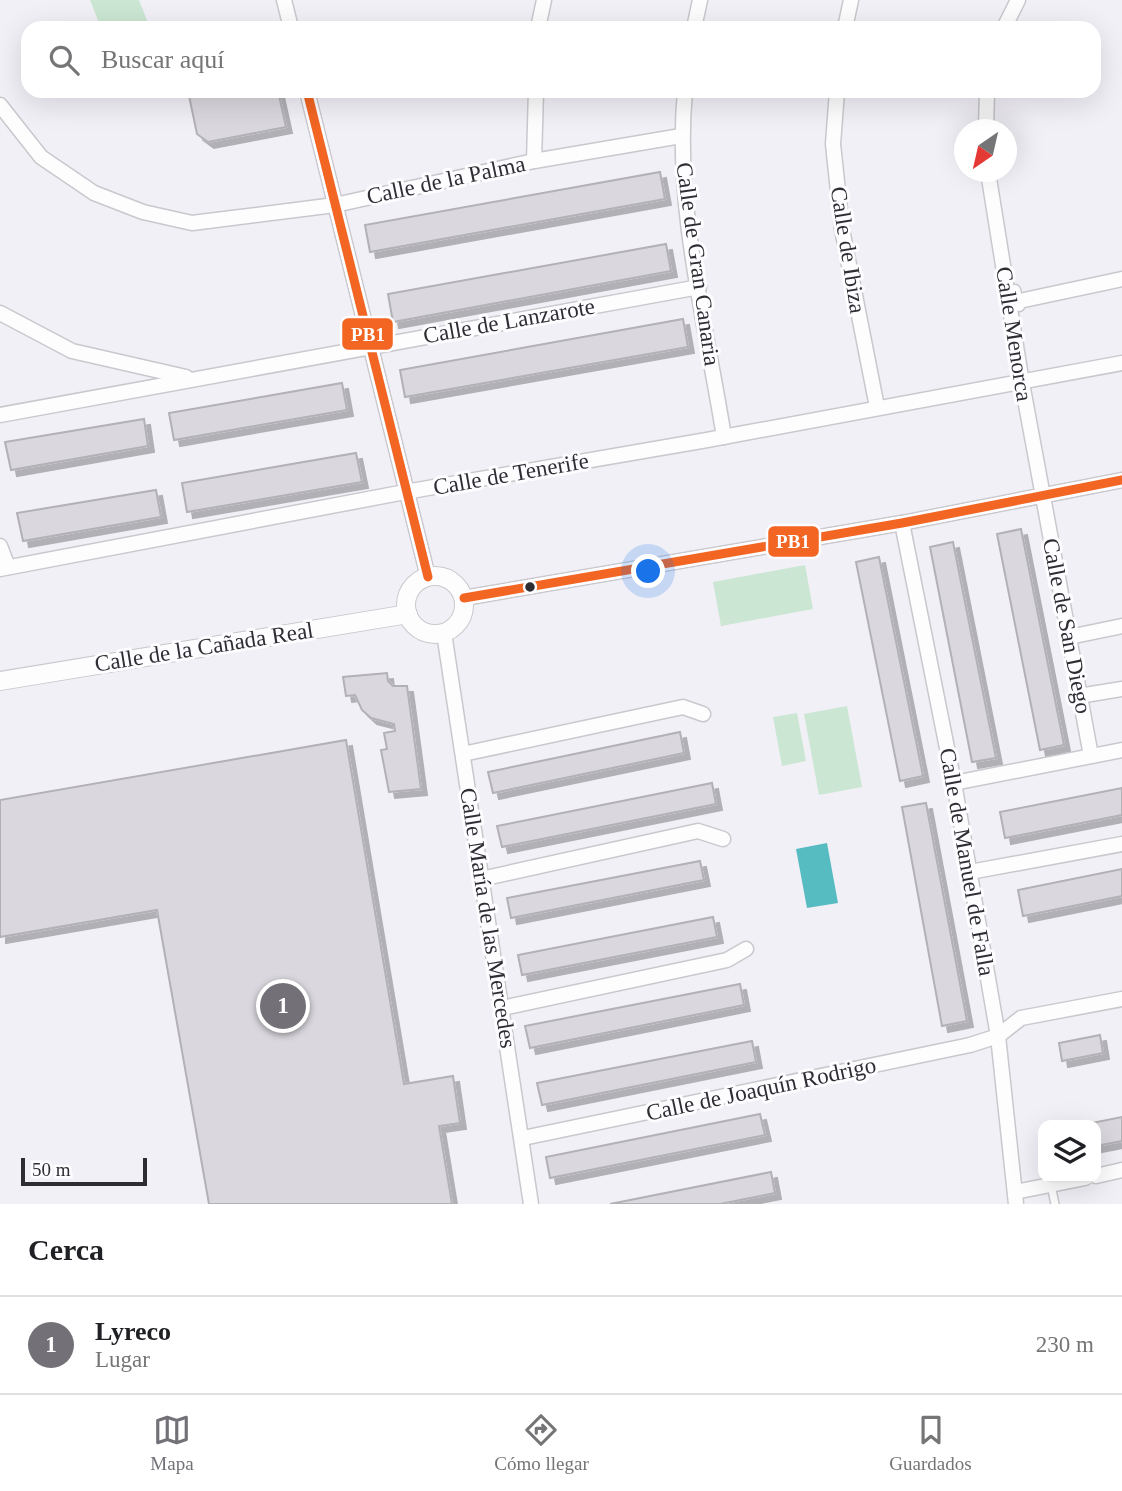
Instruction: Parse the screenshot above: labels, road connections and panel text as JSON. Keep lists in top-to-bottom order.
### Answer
{
  "streets": {
    "street": [
      "Calle de la Palma",
      "Calle de Ibiza",
      "Calle de Gran Canaria",
      "Calle de Lanzarote",
      "Calle Menorca",
      "Calle de Tenerife",
      "Calle de San Diego",
      "Calle de la Cañada Real",
      "Calle de Manuel de Falla",
      "Calle María de las Mercedes",
      "Calle de Joaquín Rodrigo"
    ]
  },
  "crossings": [
    ["Calle de la Palma", "Calle de Gran Canaria"],
    ["Calle de Ibiza", "Calle de Tenerife"],
    ["Calle de Gran Canaria", "Calle de Lanzarote"],
    ["Calle de Gran Canaria", "Calle de Tenerife"],
    ["Calle Menorca", "Calle de Tenerife"],
    ["Calle Menorca", "Calle de San Diego"],
    ["Calle de la Cañada Real", "Calle María de las Mercedes"],
    ["Calle de Manuel de Falla", "Calle de Joaquín Rodrigo"],
    ["Calle María de las Mercedes", "Calle de Joaquín Rodrigo"]
  ],
  "lines": ["transit line PB1"],
  "scale_bar": "50 m",
  "north": "bottom left",
  "page": {
    "search": "Buscar aquí",
    "pins": "1",
    "scale": "50 m",
    "heading": "Cerca",
    "list": [
      {
        "mark": "1",
        "name": "Lyreco",
        "note": "Lugar",
        "value": "230 m"
      }
    ],
    "nav": ["Mapa", "Cómo llegar", "Guardados"]
  }
}
